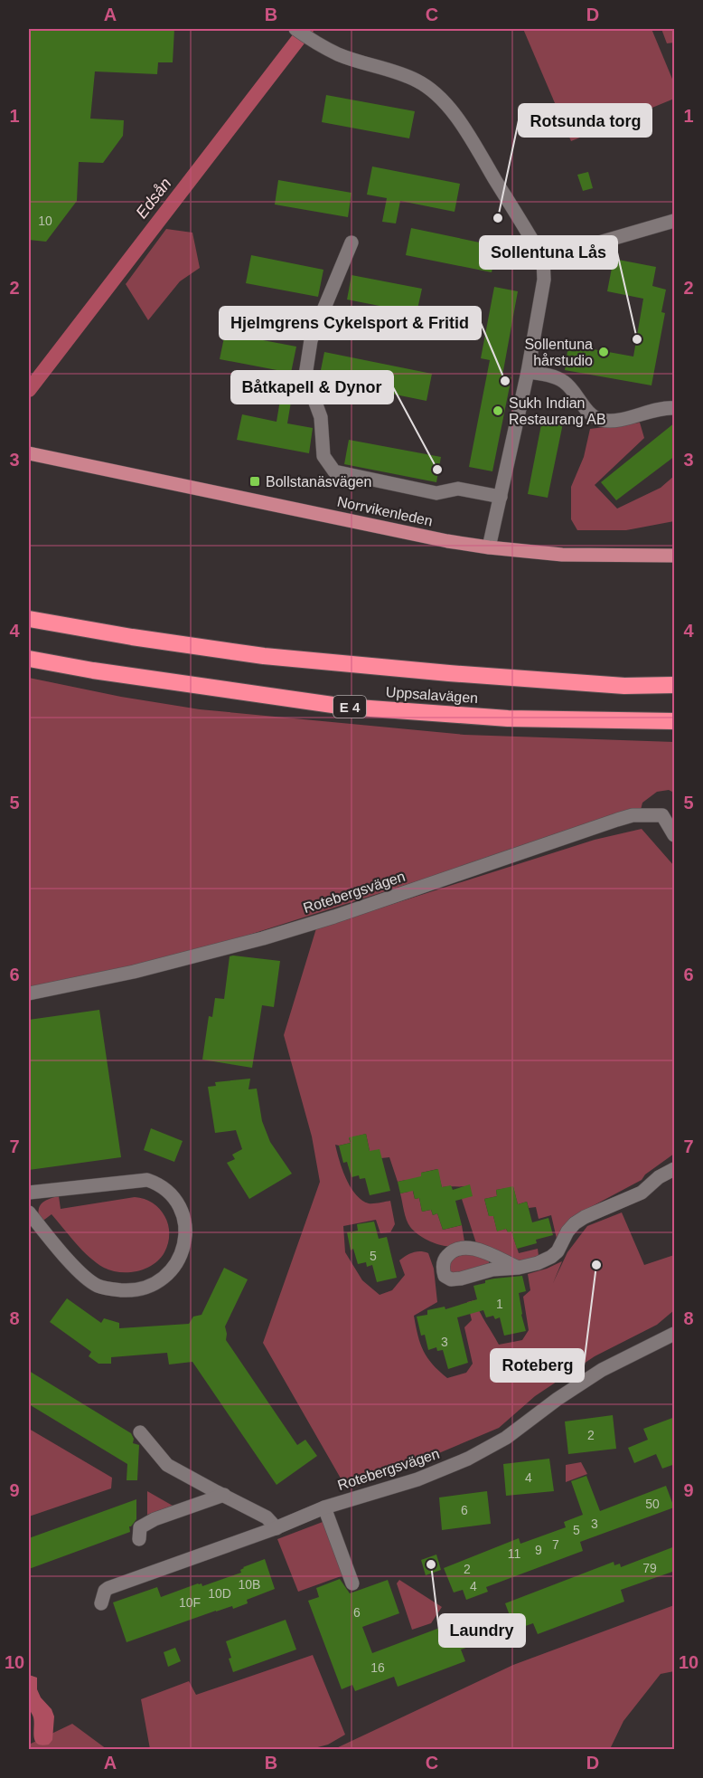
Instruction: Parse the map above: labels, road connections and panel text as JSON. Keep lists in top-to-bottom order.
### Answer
{
  "streets": {
    "highway": ["Uppsalavägen", "E 4"],
    "main road": ["Norrvikenleden"],
    "street": ["Rotebergsvägen"]
  },
  "water": ["Edsån"],
  "places": {
    "other": [
      "Rotsunda torg",
      "Sollentuna Lås",
      "Sollentuna hårstudio",
      "Hjelmgrens Cykelsport & Fritid",
      "Sukh Indian Restaurang AB",
      "Båtkapell & Dynor",
      "Roteberg",
      "Laundry"
    ],
    "transit": ["Bollstanäsvägen"]
  },
  "house_numbers": [
    "10",
    "5",
    "1",
    "3",
    "2",
    "4",
    "50",
    "6",
    "3",
    "5",
    "7",
    "9",
    "11",
    "79",
    "2",
    "10B",
    "4",
    "10D",
    "10F",
    "6",
    "16"
  ],
  "grid": {
    "columns": [
      "A",
      "B",
      "C",
      "D"
    ],
    "rows": [
      "1",
      "2",
      "3",
      "4",
      "5",
      "6",
      "7",
      "8",
      "9",
      "10"
    ]
  }
}
